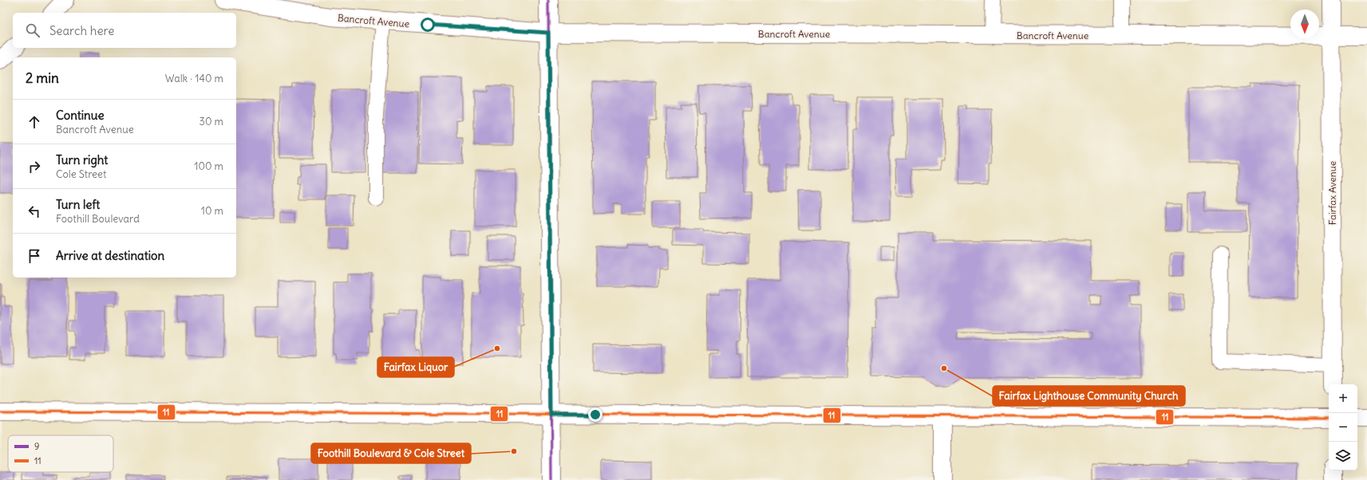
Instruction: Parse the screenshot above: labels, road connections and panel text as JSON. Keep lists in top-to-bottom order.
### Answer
{
  "streets": {
    "street": ["Bancroft Avenue", "Fairfax Avenue"]
  },
  "crossings": [
    ["Bancroft Avenue", "Fairfax Avenue"]
  ],
  "places": ["Fairfax Liquor", "Fairfax Lighthouse Community Church", "Foothill Boulevard & Cole Street"],
  "lines": ["transit line 9", "transit line 11"],
  "legend": ["9", "11"],
  "north": "bottom",
  "page": {
    "search": "Search here",
    "heading": ["2 min", "Walk · 140 m"],
    "list": [
      ["Continue", "Bancroft Avenue", "30 m"],
      ["Turn right", "Cole Street", "100 m"],
      ["Turn left", "Foothill Boulevard", "10 m"],
      "Arrive at destination"
    ],
    "map_buttons": ["+", "−"]
  }
}
